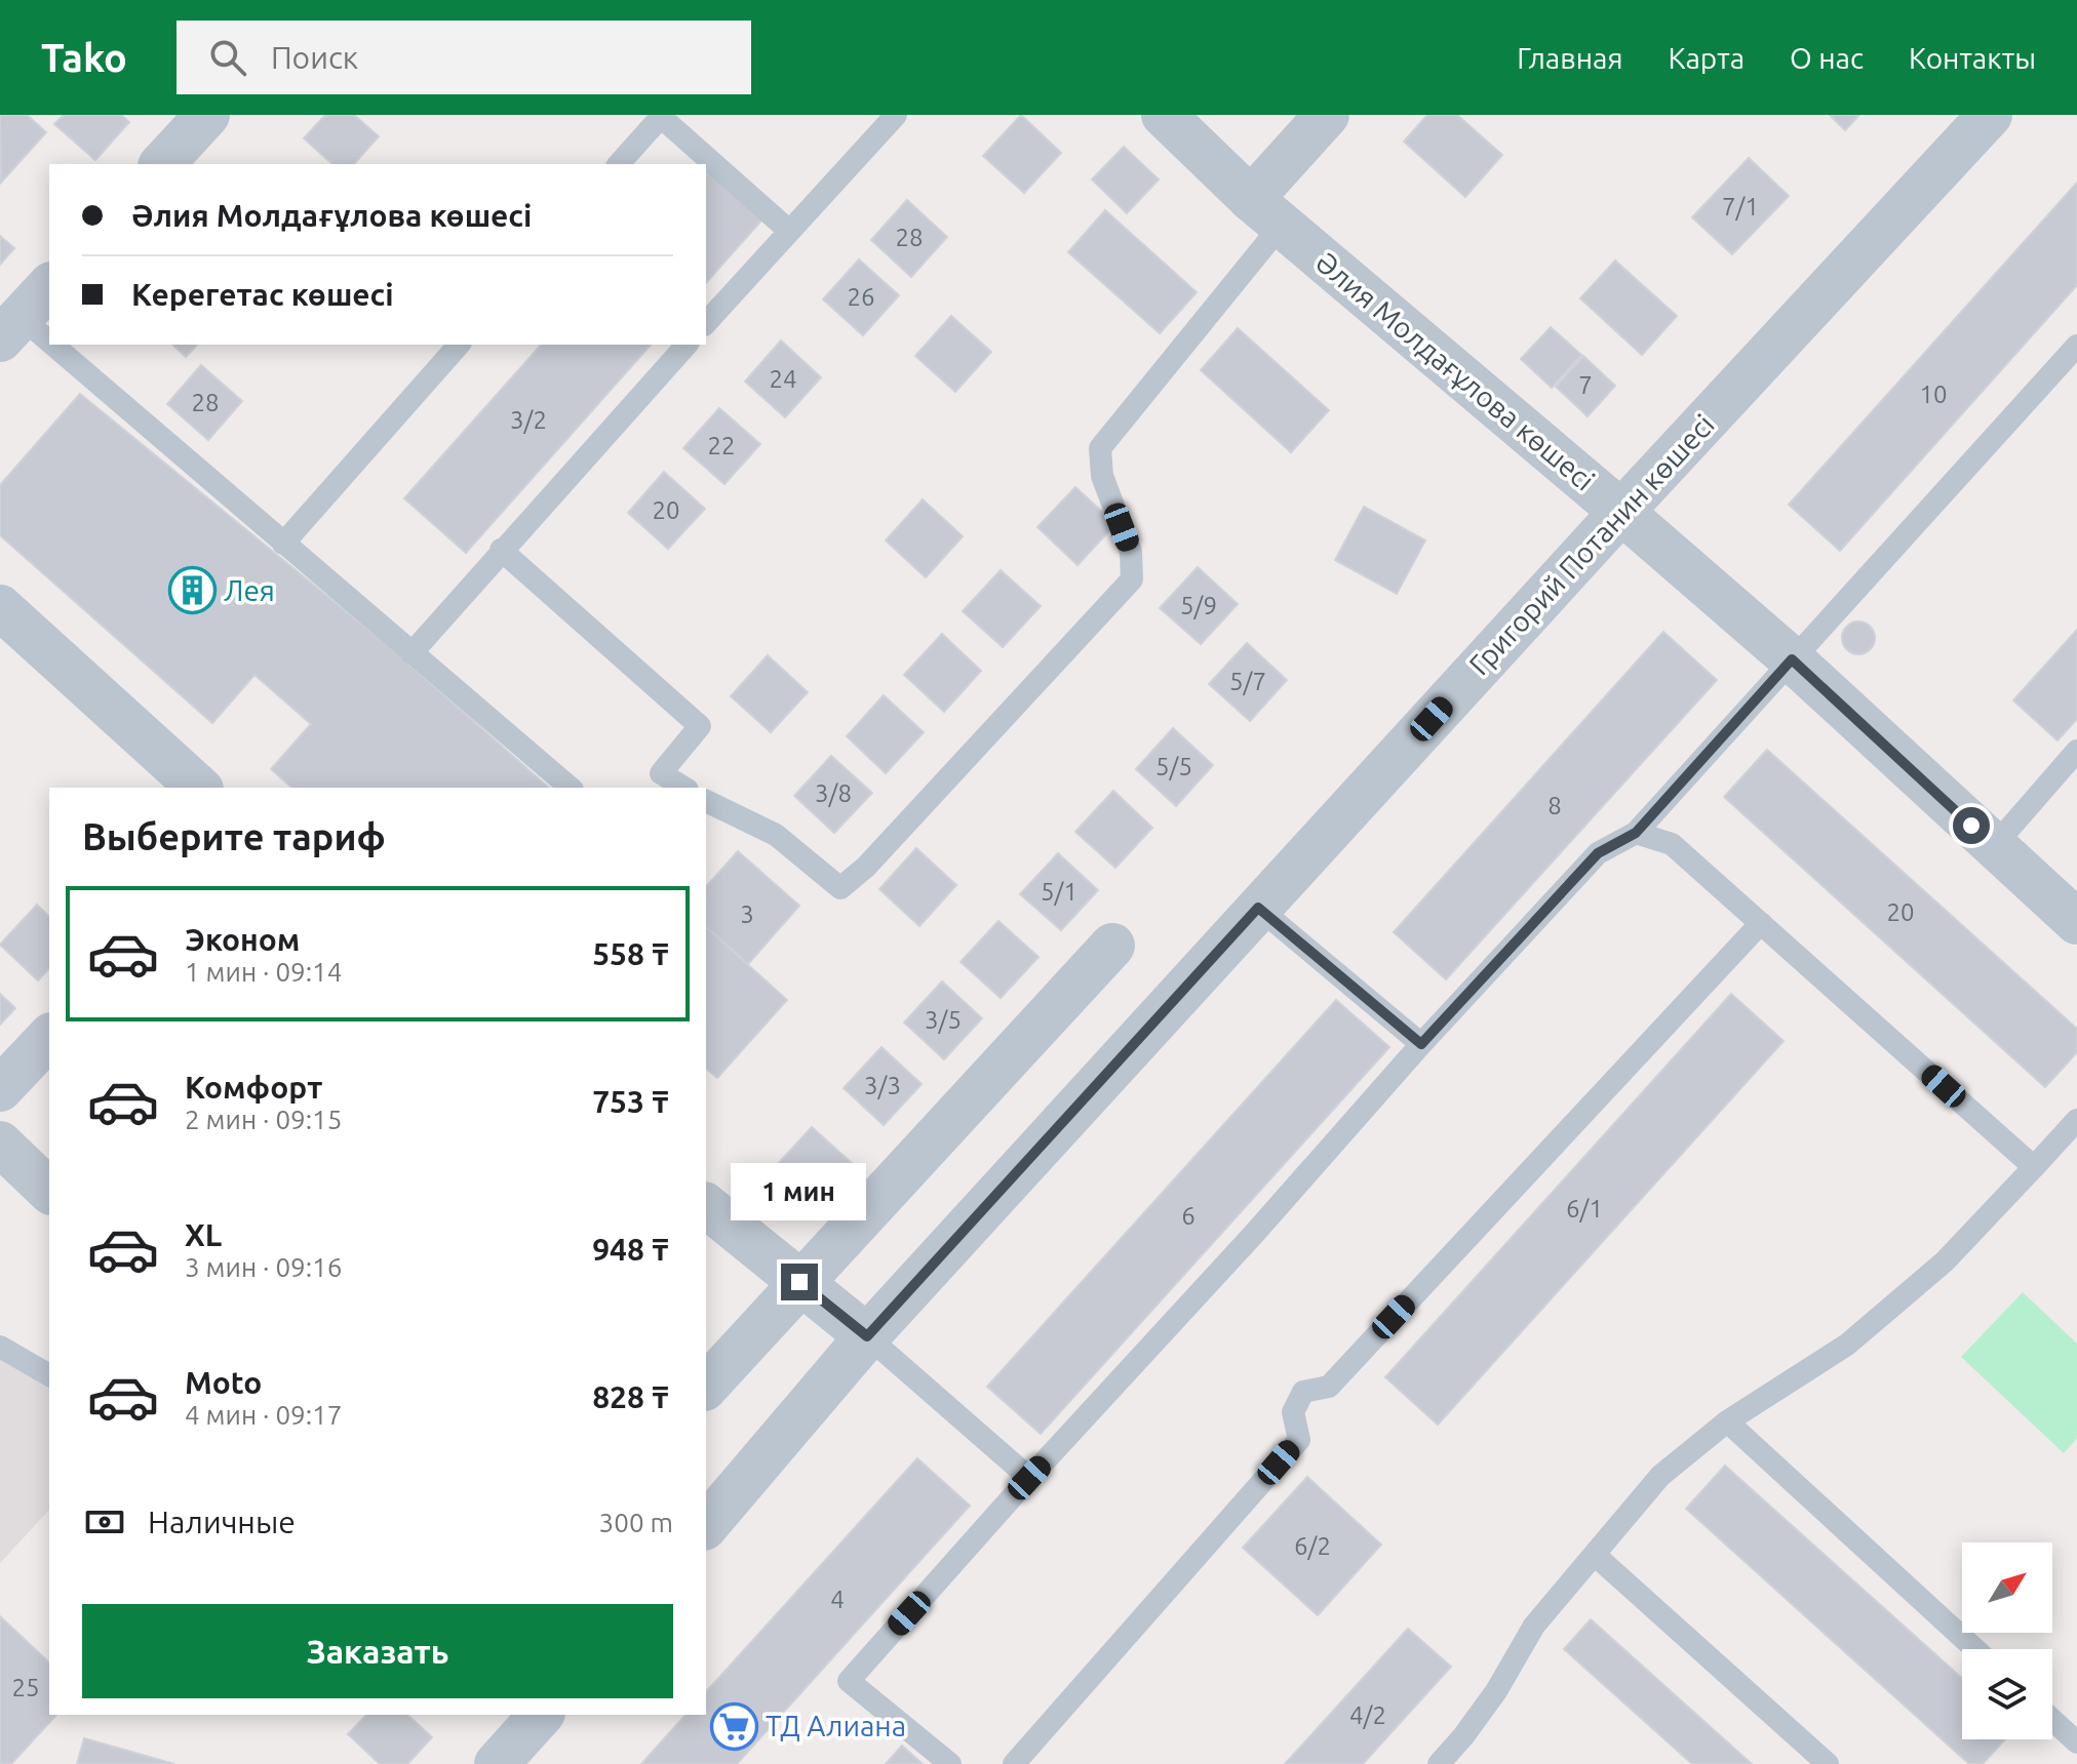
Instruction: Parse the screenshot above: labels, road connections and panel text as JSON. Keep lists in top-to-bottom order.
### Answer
{
  "streets": {
    "street": ["Әлия Молдағұлова көшесі", "Григорий Потанин көшесі"]
  },
  "crossings": [
    ["Әлия Молдағұлова көшесі", "Григорий Потанин көшесі"]
  ],
  "places": {
    "building": ["Лея"],
    "supermarket": ["ТД Алиана"]
  },
  "house_numbers": [
    "7/1",
    "28",
    "26",
    "24",
    "7",
    "10",
    "28",
    "3/2",
    "22",
    "20",
    "5/9",
    "5/7",
    "5/5",
    "3/8",
    "8",
    "5/1",
    "20",
    "3",
    "3/5",
    "3/3",
    "6/1",
    "6",
    "6/2",
    "4",
    "25",
    "4/2"
  ],
  "north": "top right",
  "page": {
    "header": "Tako",
    "search": "Поиск",
    "nav": [
      "Главная",
      "Карта",
      "О нас",
      "Контакты"
    ],
    "banner": ["Әлия Молдағұлова көшесі", "Керегетас көшесі"],
    "heading": "Выберите тариф",
    "list": [
      {
        "name": "Эконом",
        "note": "1 мин · 09:14",
        "value": "558 ₸"
      },
      {
        "name": "Комфорт",
        "note": "2 мин · 09:15",
        "value": "753 ₸"
      },
      {
        "name": "XL",
        "note": "3 мин · 09:16",
        "value": "948 ₸"
      },
      {
        "name": "Moto",
        "note": "4 мин · 09:17",
        "value": "828 ₸"
      }
    ],
    "bubble": "1 мин",
    "pay": ["Наличные", "300 m"],
    "buttons": "Заказать"
  }
}
